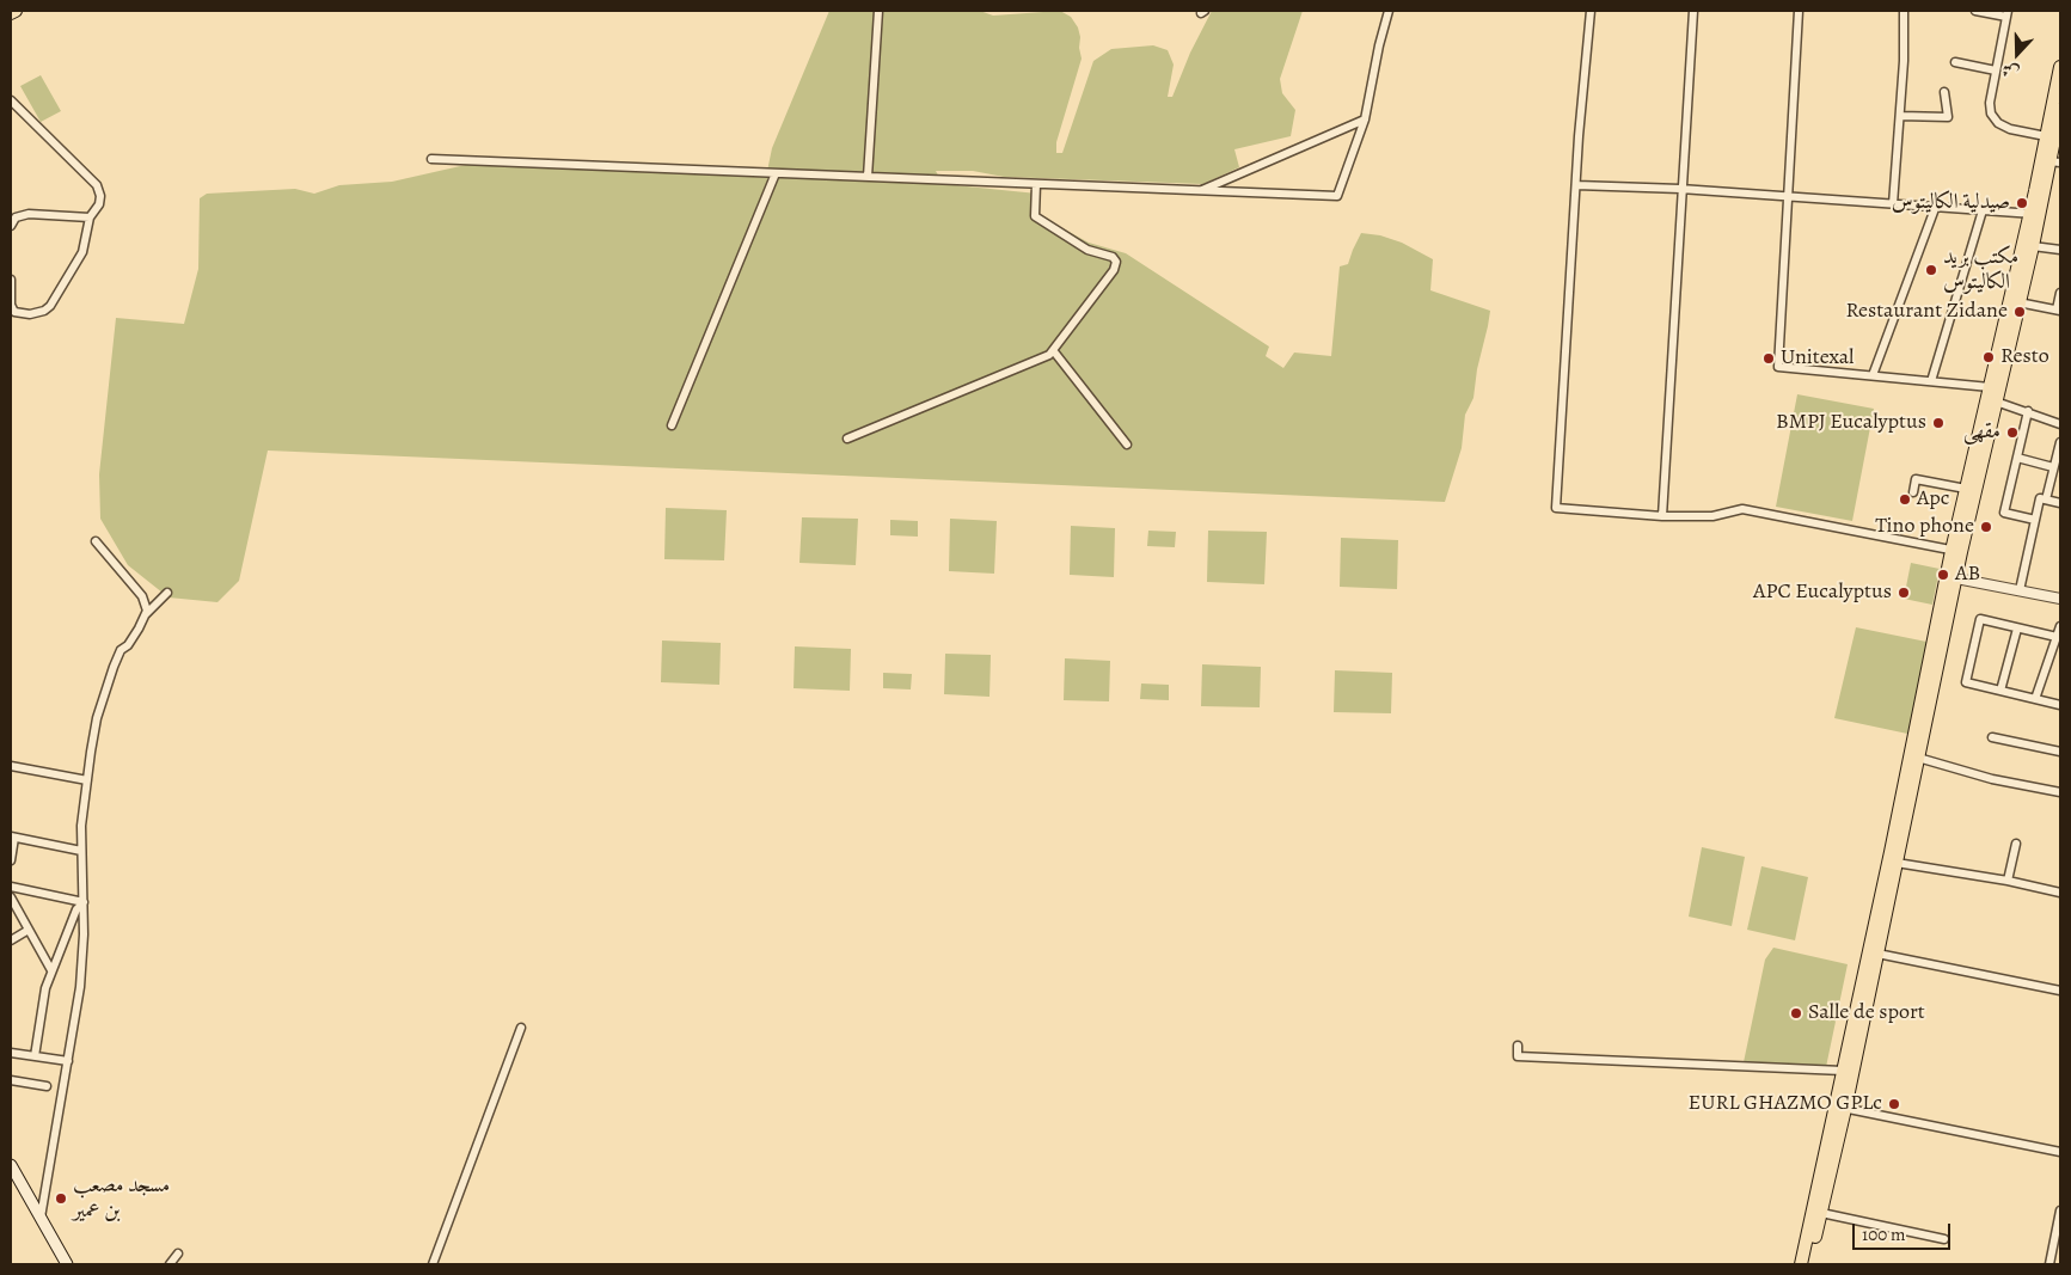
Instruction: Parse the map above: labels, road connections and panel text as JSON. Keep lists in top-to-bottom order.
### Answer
{
  "places": [
    "صيدلية الكاليتوس",
    "مكتب بريد الكاليتوس",
    "Restaurant Zidane",
    "Resto",
    "Unitexal",
    "BMPJ Eucalyptus",
    "مقهى",
    "Apc",
    "Tino phone",
    "AB",
    "APC Eucalyptus",
    "Salle de sport",
    "EURL GHAZMO GPLc",
    "مسجد مصعب بن عمير"
  ],
  "scale_bar": "100 m",
  "north": "bottom"
}
